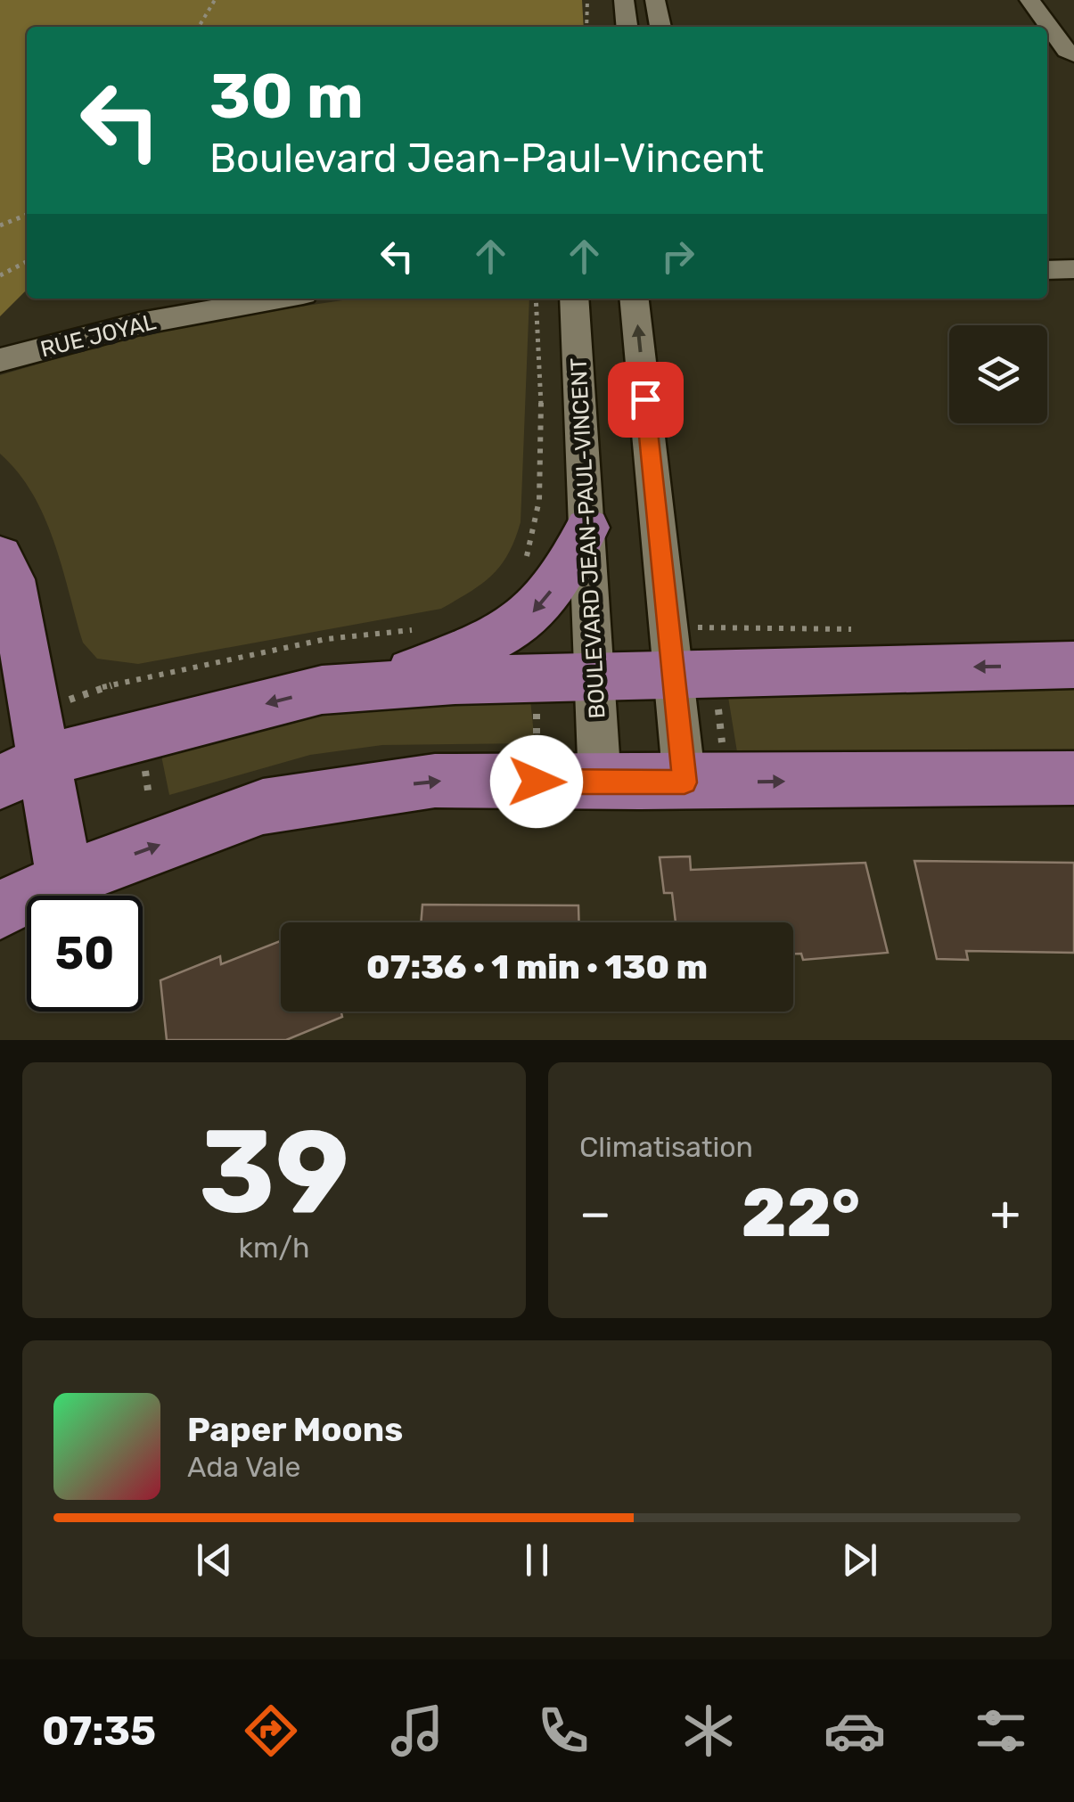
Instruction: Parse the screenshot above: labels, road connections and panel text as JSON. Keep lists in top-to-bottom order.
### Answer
{
  "streets": {
    "street": ["RUE JOYAL", "BOULEVARD JEAN-PAUL-VINCENT"]
  },
  "page": {
    "turn": ["30 m", "Boulevard Jean-Paul-Vincent"],
    "limit": "50",
    "trip": "07:36 · 1 min · 130 m",
    "tile": [
      ["39", "km/h"],
      "Climatisation"
    ],
    "heat": ["−", "22°", "+"],
    "song": ["Paper Moons", "Ada Vale"],
    "tabs": "07:35"
  }
}
